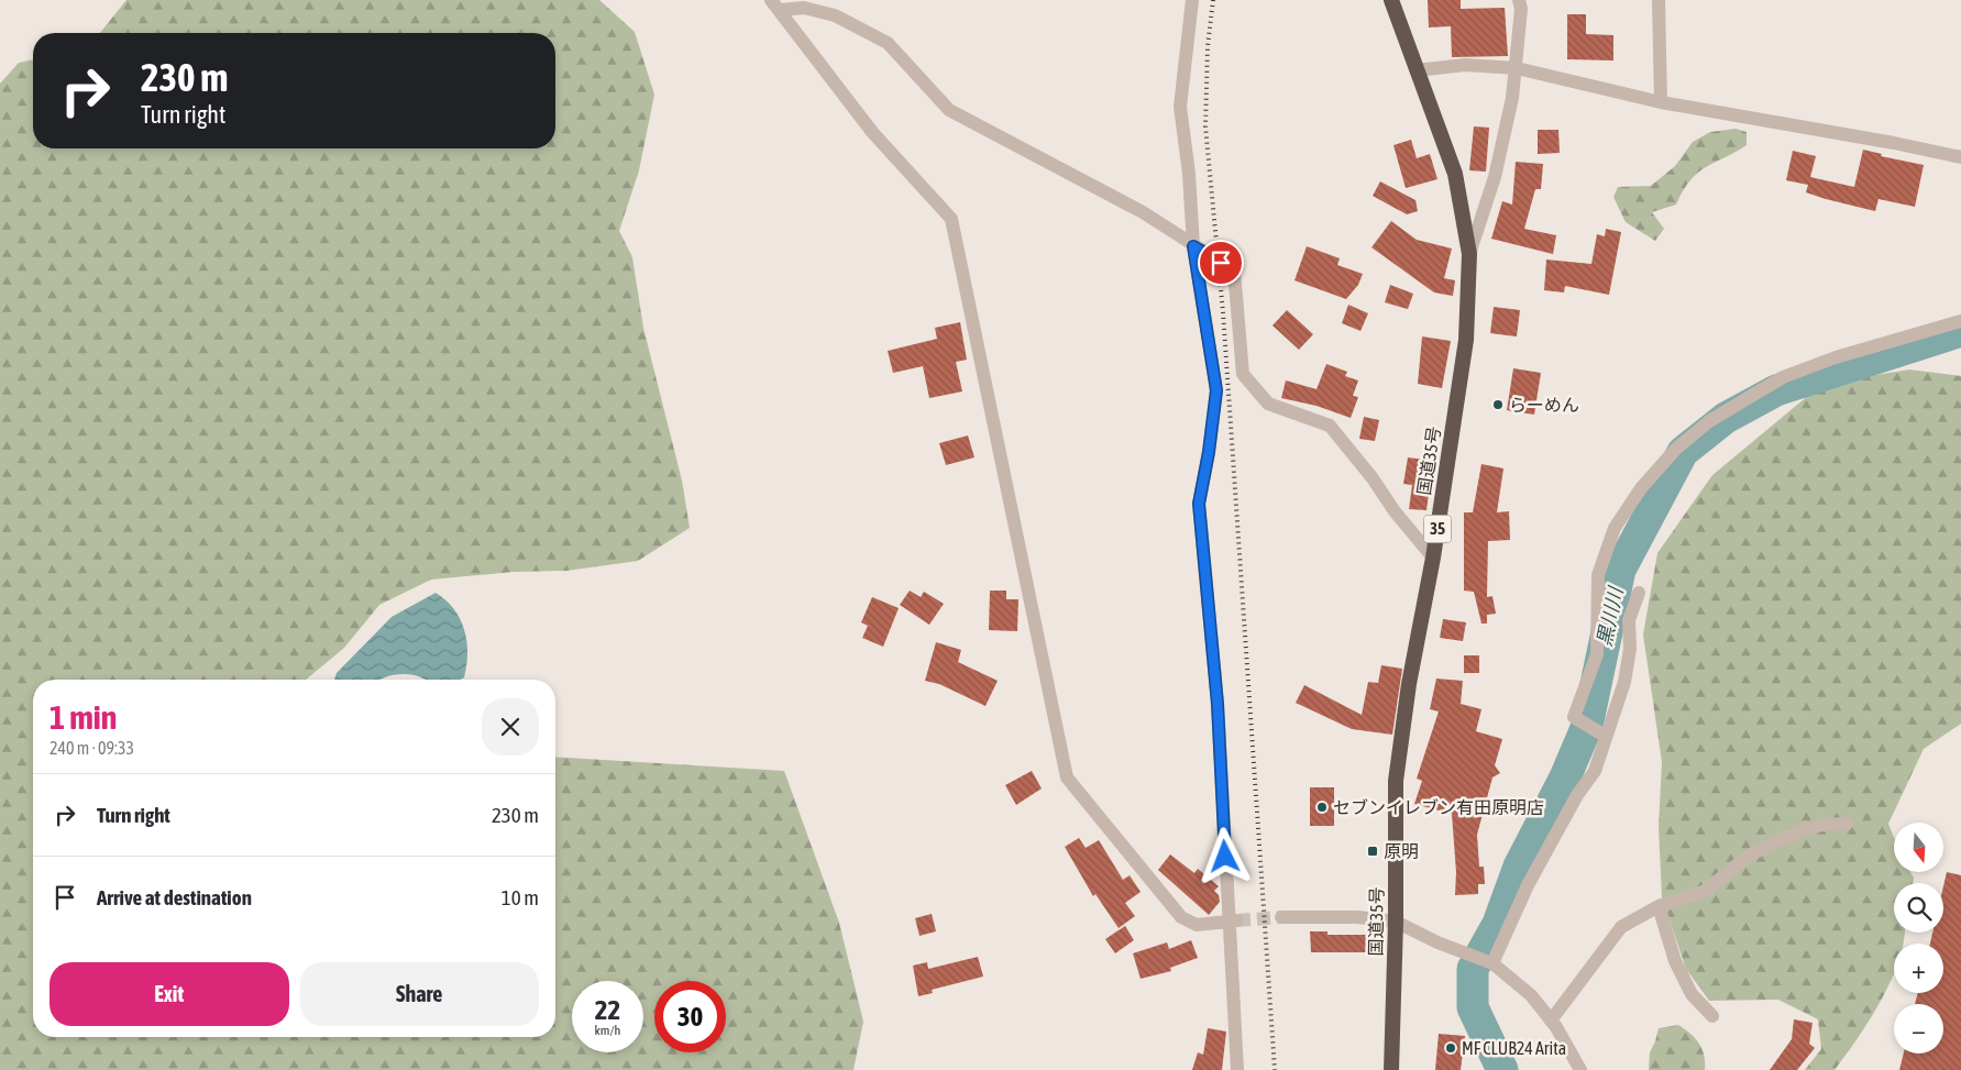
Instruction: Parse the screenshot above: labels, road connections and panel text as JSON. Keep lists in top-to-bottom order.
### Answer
{
  "streets": {
    "highway": ["国道35号", "35"]
  },
  "water": ["黒川川"],
  "places": {
    "other": ["らーめん", "セブンイレブン有田原明店", "MF CLUB24 Arita"],
    "transit": ["原明"]
  },
  "north": "bottom",
  "page": {
    "turn": ["230 m", "Turn right"],
    "heading": ["1 min", "240 m · 09:33"],
    "list": [
      {
        "name": "Turn right",
        "value": "230 m"
      },
      {
        "name": "Arrive at destination",
        "value": "10 m"
      }
    ],
    "map_buttons": ["+", "−"],
    "buttons": ["Exit", "Share"],
    "speed": "22 km/h",
    "limit": "30"
  }
}
